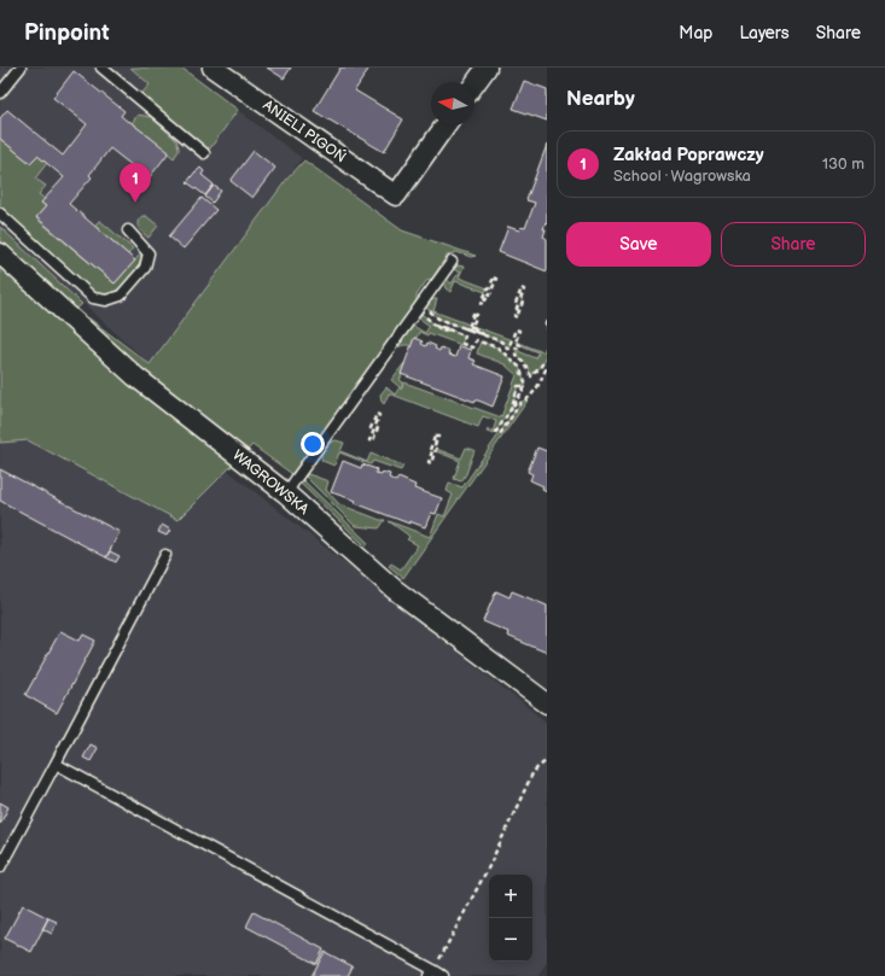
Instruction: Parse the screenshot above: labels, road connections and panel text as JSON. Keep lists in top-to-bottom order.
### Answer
{
  "streets": {
    "street": ["ANIELI PIGOŃ", "WAGROWSKA"]
  },
  "north": "left",
  "page": {
    "header": "Pinpoint",
    "nav": ["Map", "Layers", "Share"],
    "heading": "Nearby",
    "list": [
      {
        "mark": "1",
        "name": "Zakład Poprawczy",
        "note": "School · Wagrowska",
        "value": "130 m"
      }
    ],
    "pins": "1",
    "buttons": ["Save", "Share"],
    "map_buttons": ["+", "−"]
  }
}
